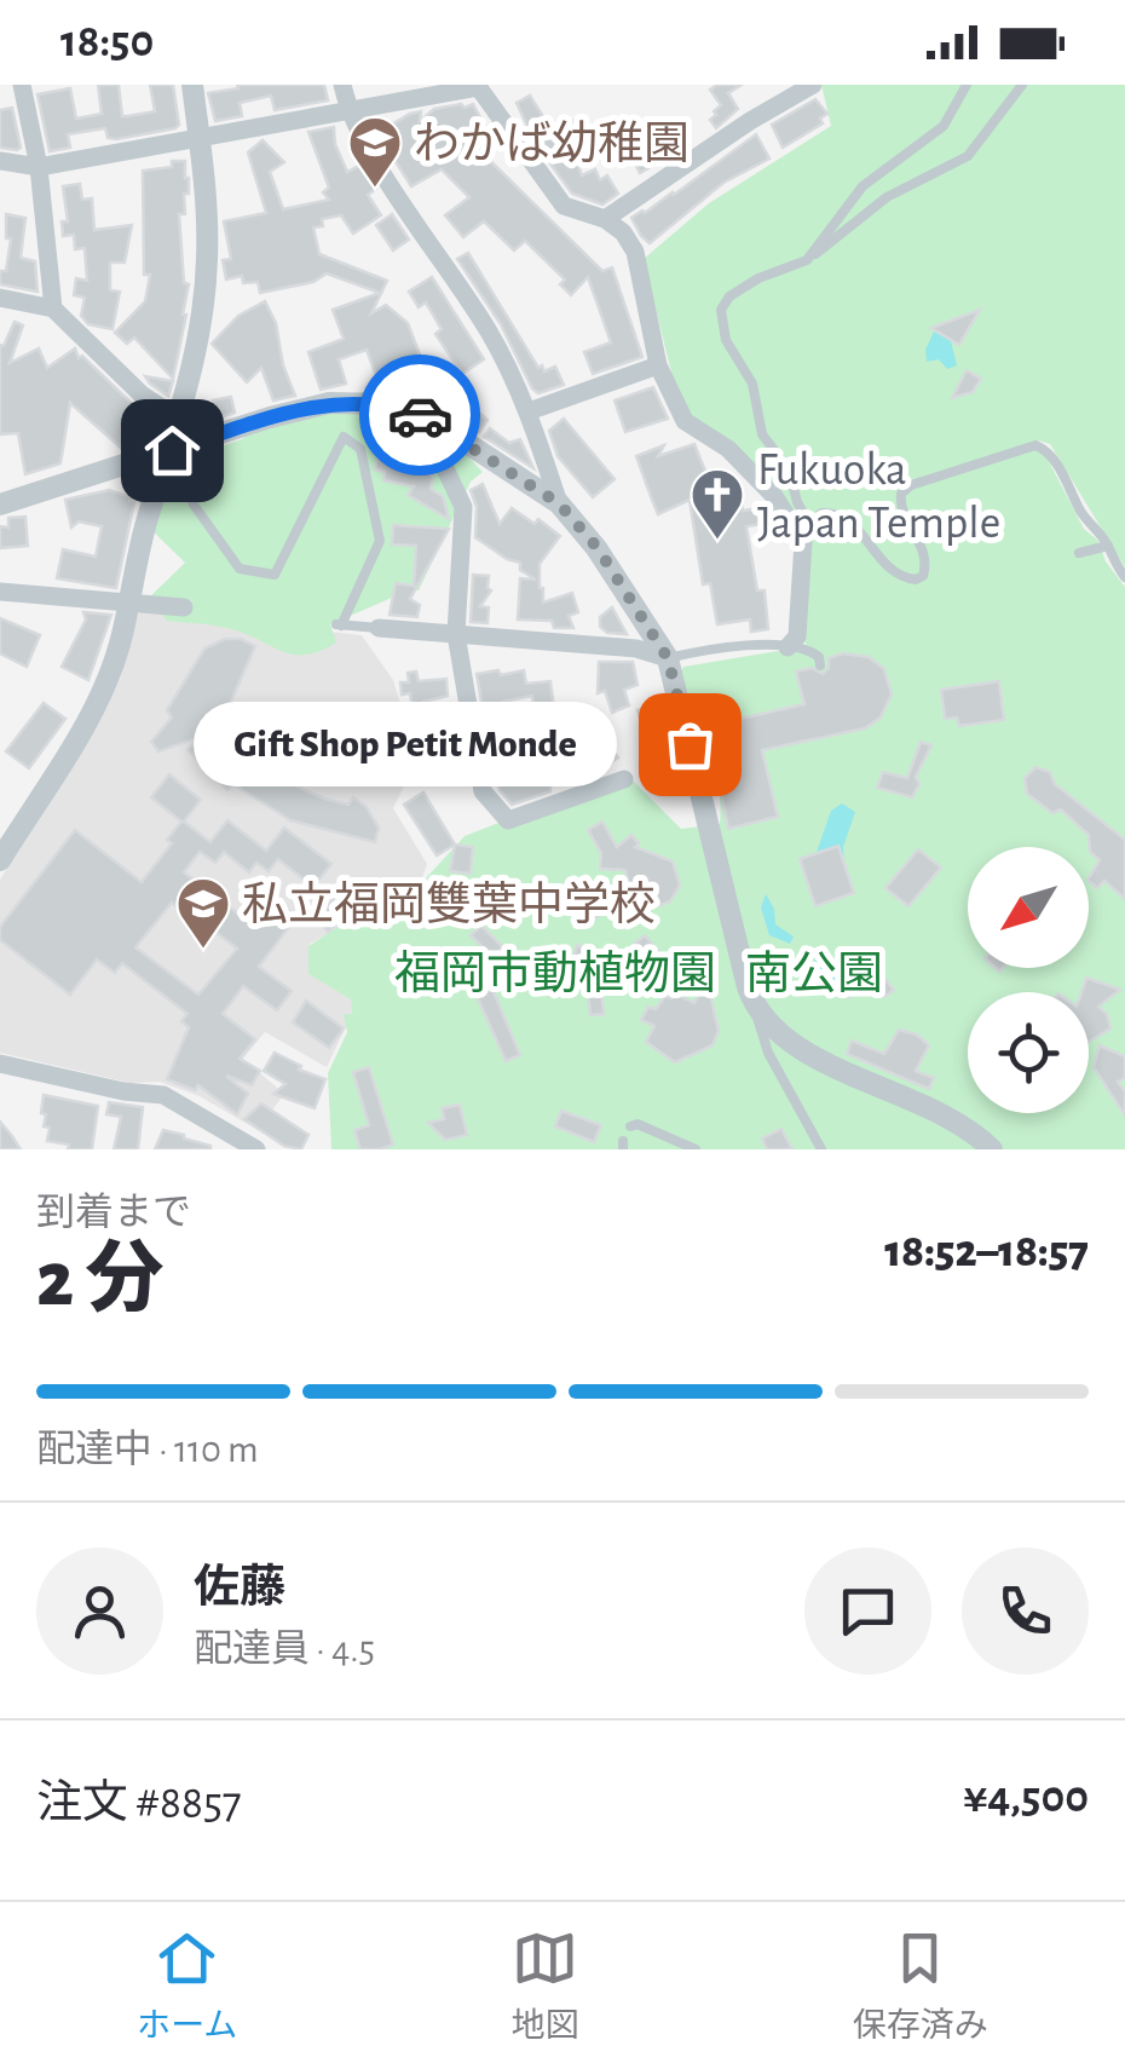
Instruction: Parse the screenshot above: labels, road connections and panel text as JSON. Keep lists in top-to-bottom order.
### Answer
{
  "parks": ["福岡市動植物園", "南公園"],
  "places": {
    "school or university": ["わかば幼稚園", "私立福岡雙葉中学校"],
    "church": ["Fukuoka Japan Temple"],
    "other": ["Gift Shop Petit Monde"]
  },
  "north": "bottom left",
  "page": {
    "status": "18:50",
    "bubble": "Gift Shop Petit Monde",
    "heading": ["2 分", "到着まで", "18:52–18:57"],
    "panel": [
      "佐藤",
      "配達員 · 4.5",
      "注文 #8857",
      "¥4,500"
    ],
    "bar": "配達中 · 110 m",
    "tabs": ["ホーム", "地図", "保存済み"]
  }
}
